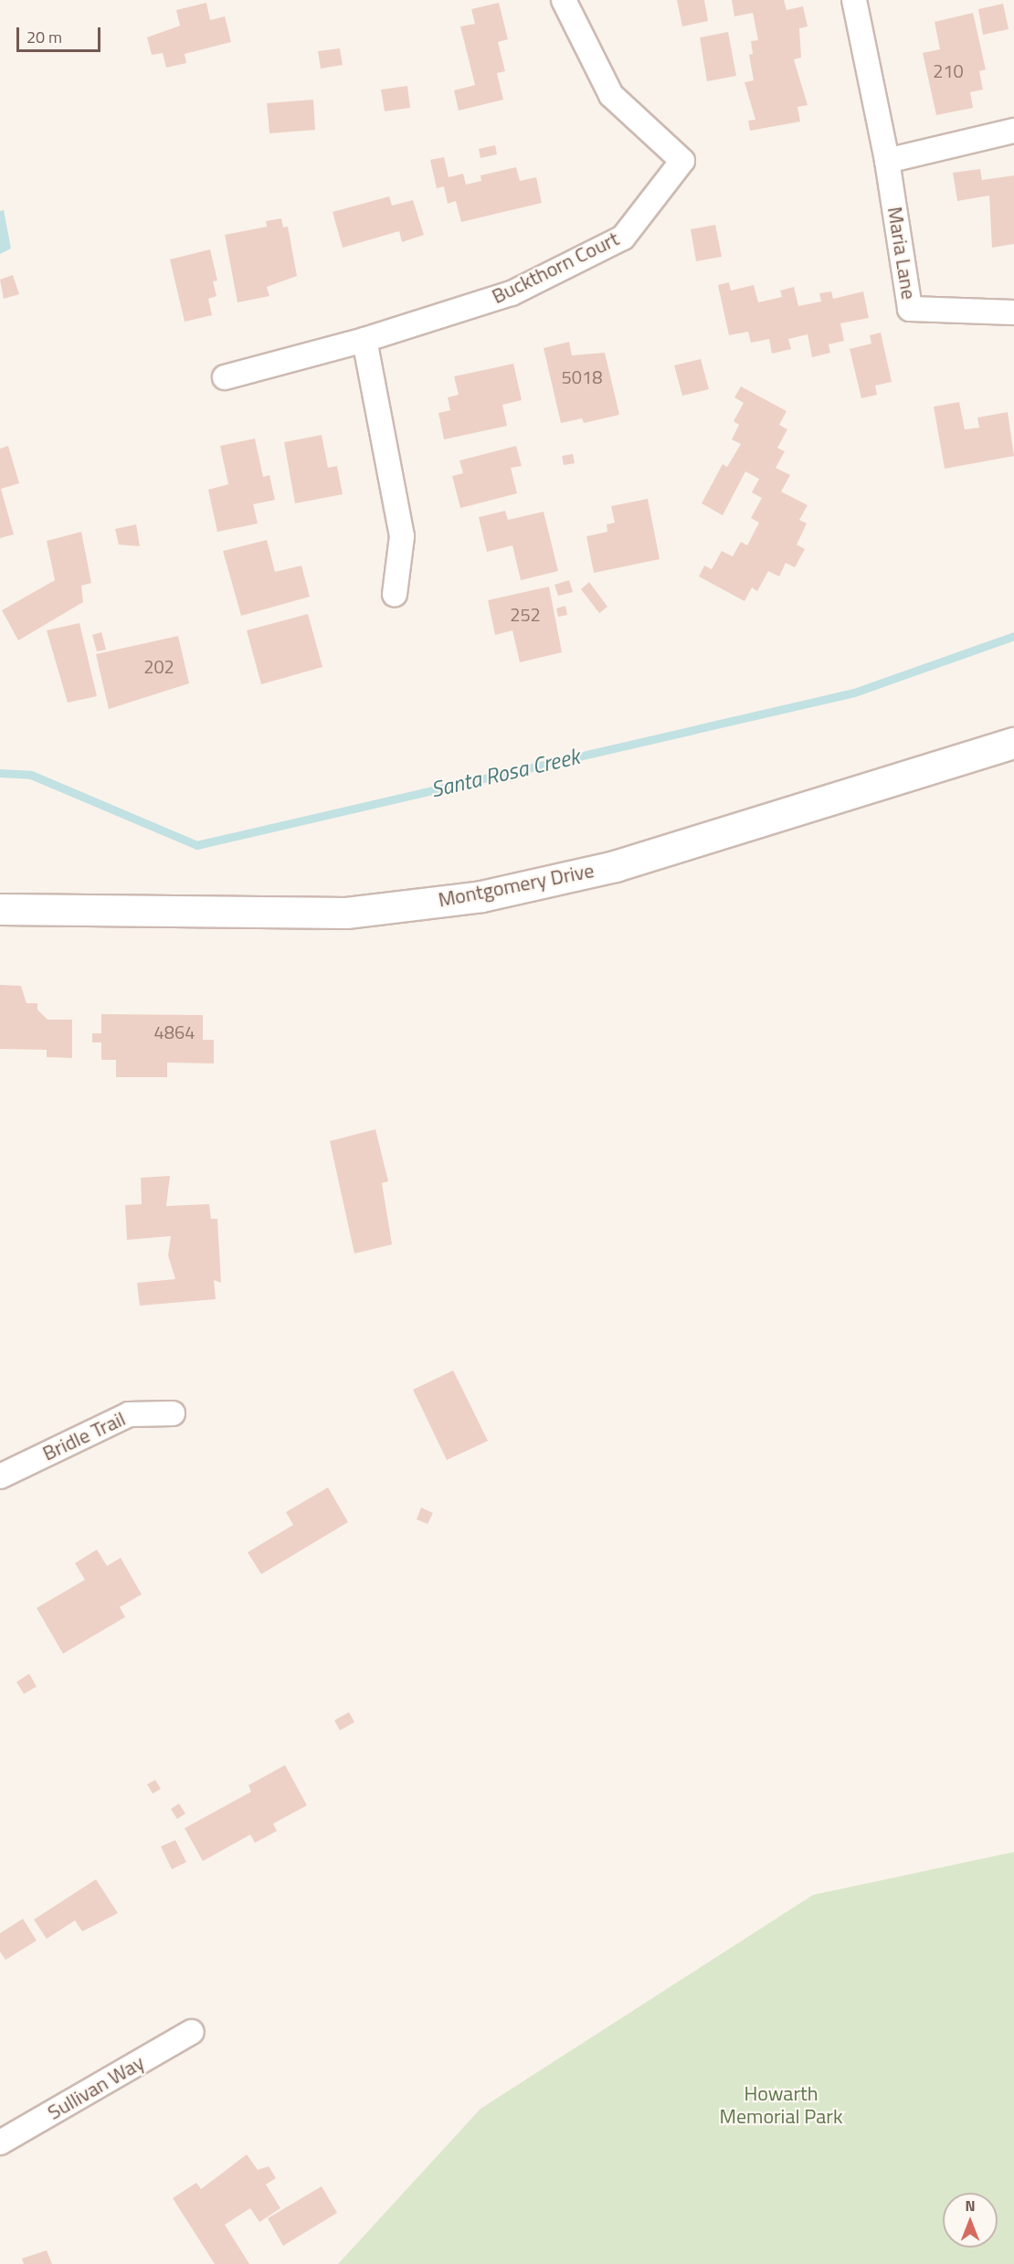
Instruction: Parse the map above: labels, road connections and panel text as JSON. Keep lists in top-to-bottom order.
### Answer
{
  "streets": {
    "street": [
      "Maria Lane",
      "Buckthorn Court",
      "Montgomery Drive",
      "Bridle Trail",
      "Sullivan Way"
    ]
  },
  "water": ["Santa Rosa Creek"],
  "parks": ["Howarth Memorial Park"],
  "house_numbers": [
    "210",
    "5018",
    "252",
    "202",
    "4864"
  ],
  "scale_bar": "20 m",
  "north": "top"
}
